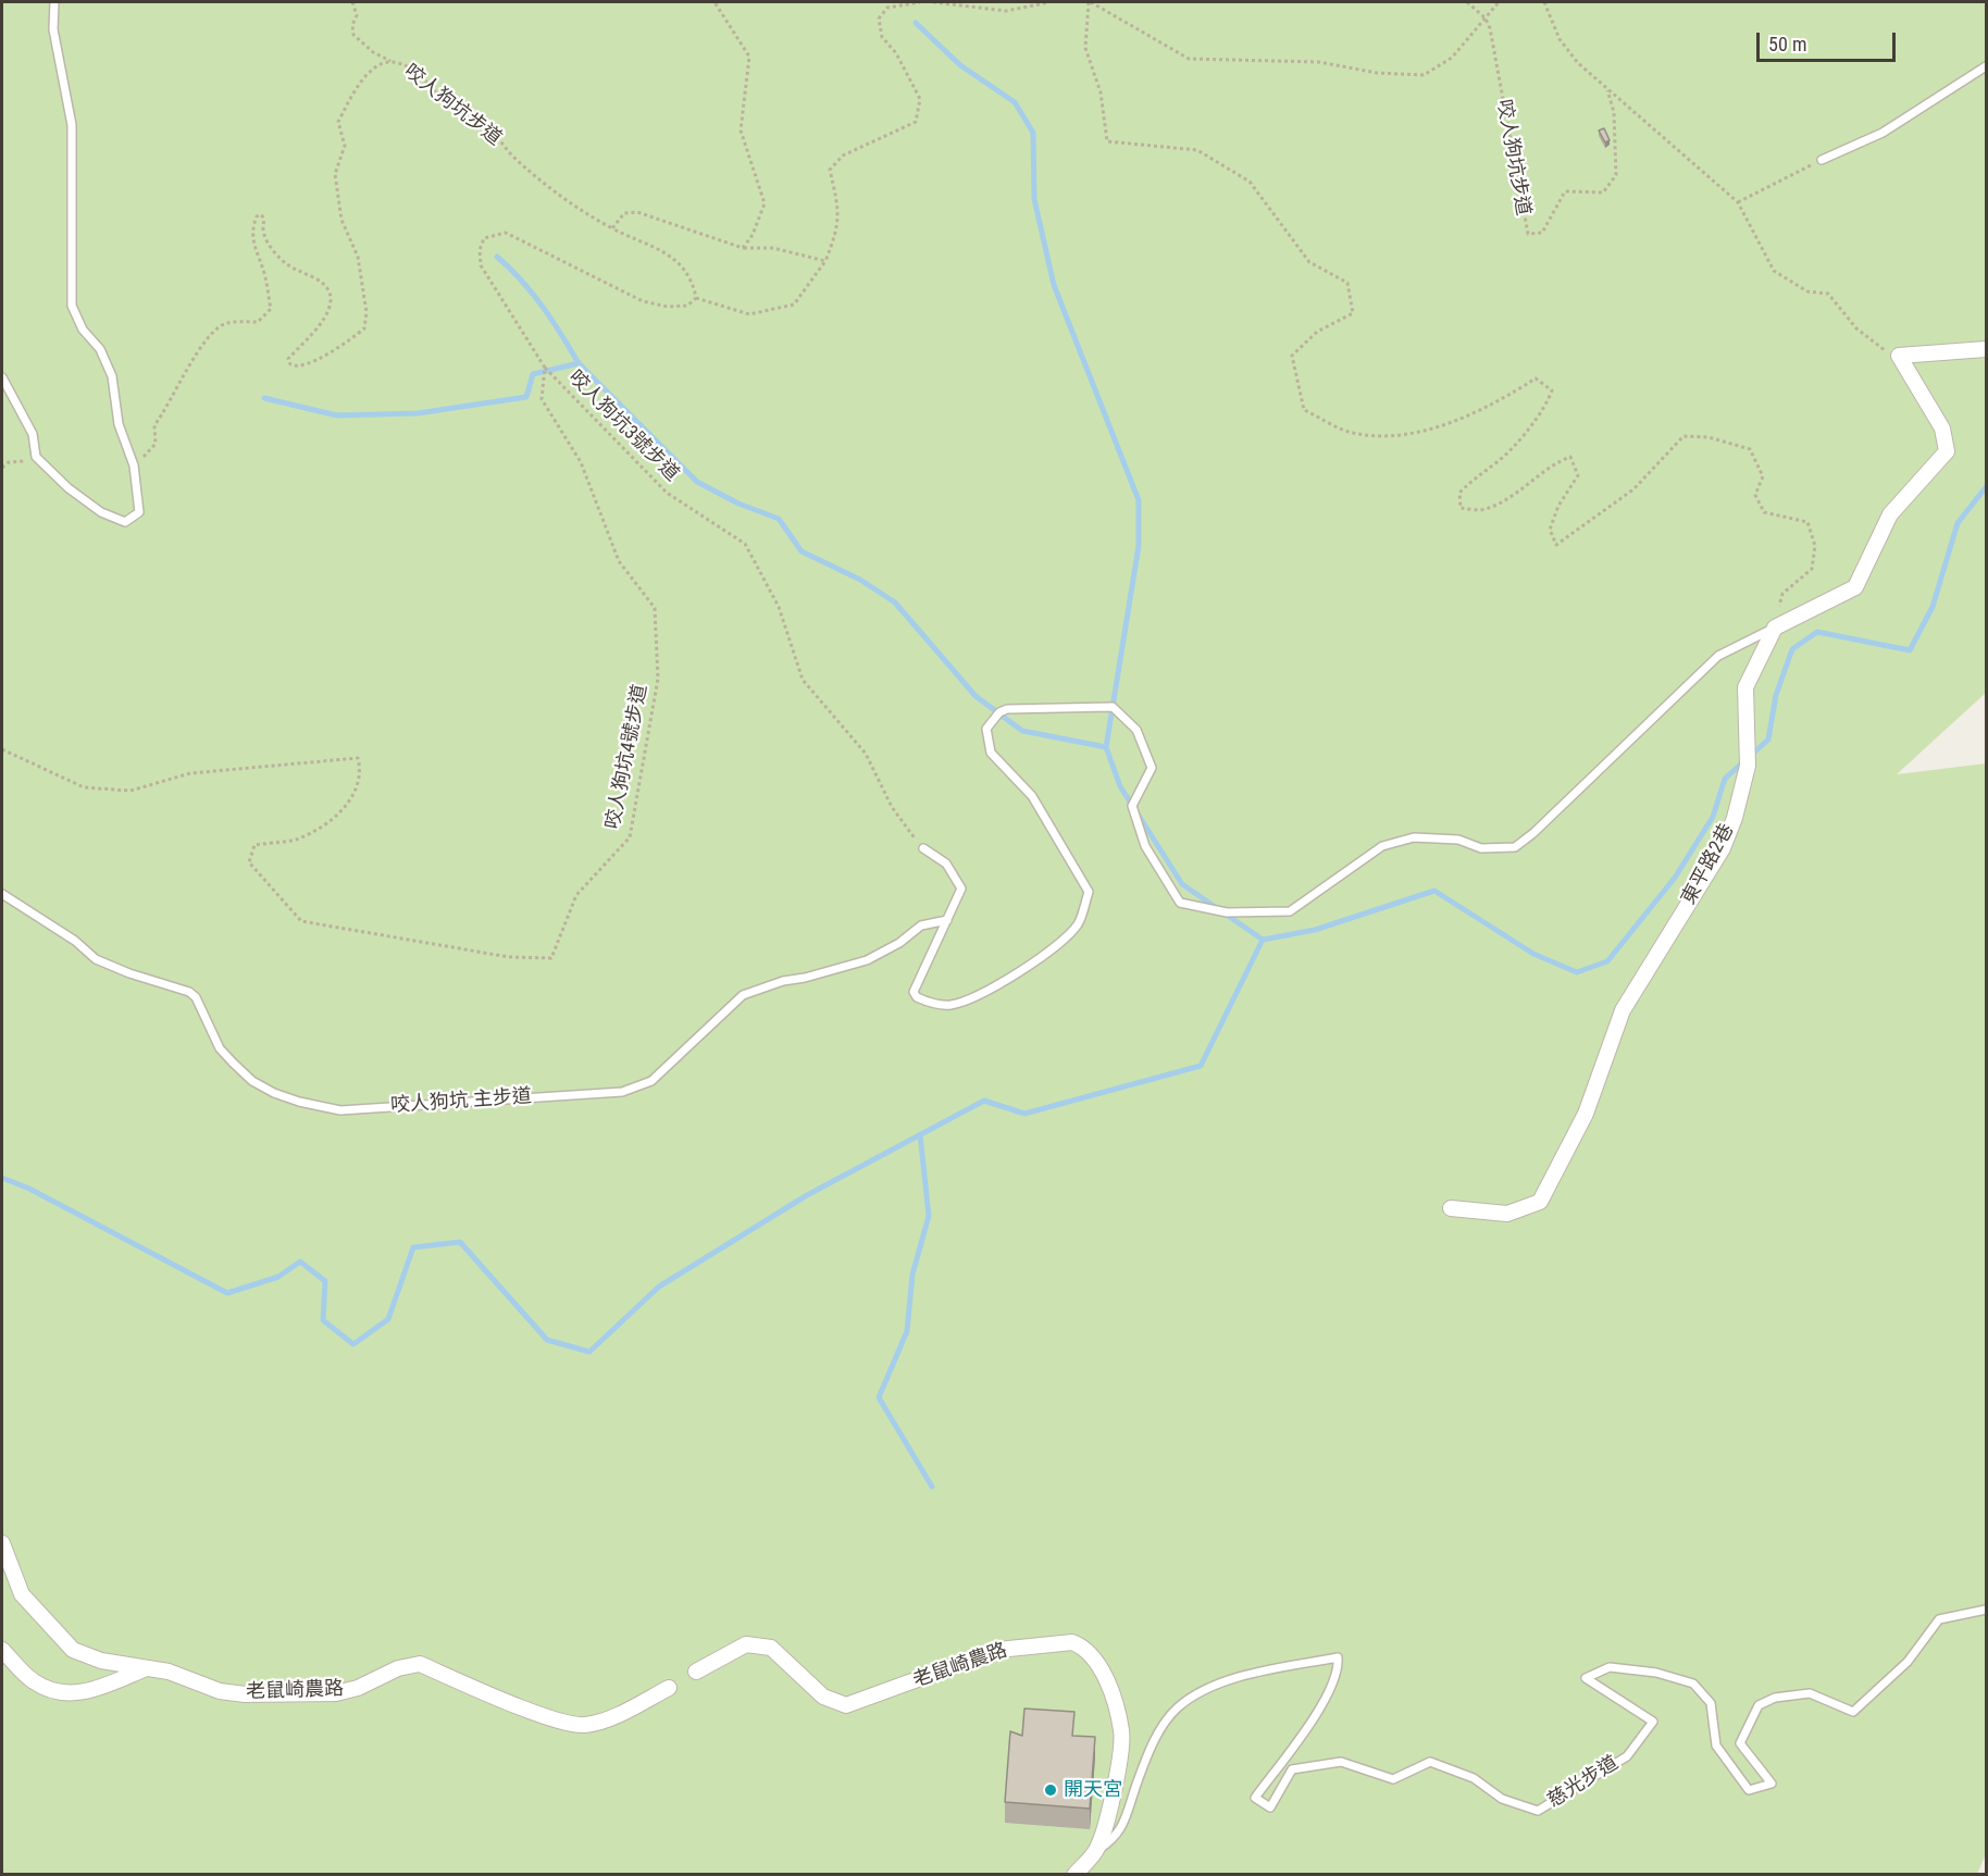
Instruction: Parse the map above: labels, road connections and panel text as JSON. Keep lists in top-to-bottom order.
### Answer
{
  "streets": {
    "street": ["東平路2巷", "老鼠崎農路"],
    "lane": ["咬人狗坑 主步道", "慈光步道"],
    "path": ["咬人狗坑步道", "咬人狗坑3號步道", "咬人狗坑4號步道"]
  },
  "crossings": [
    ["咬人狗坑3號步道", "咬人狗坑4號步道"],
    ["老鼠崎農路", "慈光步道"]
  ],
  "places": ["開天宮"],
  "scale_bar": "50 m"
}
